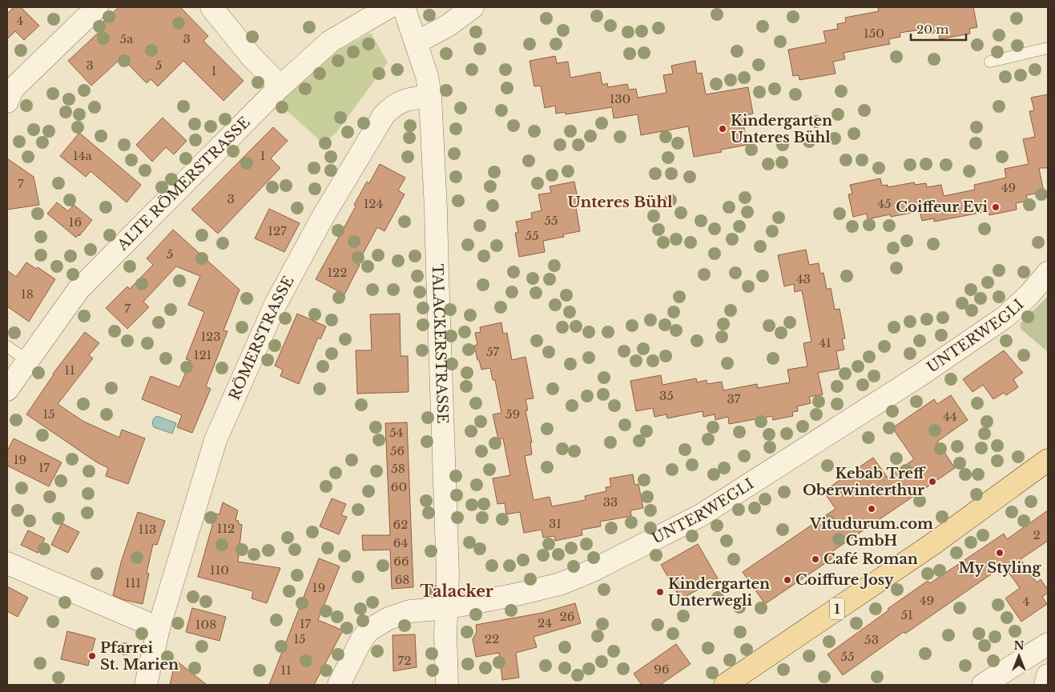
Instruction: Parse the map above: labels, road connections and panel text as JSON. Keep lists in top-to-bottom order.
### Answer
{
  "streets": {
    "main road": ["1"],
    "street": [
      "ALTE RÖMERSTRASSE",
      "UNTERWEGLI",
      "RÖMERSTRASSE",
      "TALACKERSTRASSE"
    ]
  },
  "crossings": [
    ["UNTERWEGLI", "TALACKERSTRASSE"],
    ["RÖMERSTRASSE", "TALACKERSTRASSE"]
  ],
  "districts": ["Unteres Bühl", "Talacker"],
  "places": [
    "Kindergarten Unteres Bühl",
    "Coiffeur Evi",
    "Kebab Treff Oberwinterthur",
    "Vitudurum.com GmbH",
    "My Styling",
    "Café Roman",
    "Coiffure Josy",
    "Kindergarten Unterwegli",
    "Pfarrei St. Marien"
  ],
  "house_numbers": [
    "4",
    "150",
    "5a",
    "3",
    "3",
    "5",
    "1",
    "130",
    "14a",
    "1",
    "7",
    "49",
    "3",
    "124",
    "45",
    "55",
    "16",
    "127",
    "55",
    "5",
    "122",
    "43",
    "18",
    "7",
    "123",
    "41",
    "57",
    "121",
    "11",
    "35",
    "37",
    "15",
    "59",
    "44",
    "54",
    "56",
    "19",
    "17",
    "58",
    "60",
    "33",
    "31",
    "62",
    "112",
    "113",
    "2",
    "64",
    "66",
    "110",
    "68",
    "111",
    "19",
    "49",
    "4",
    "51",
    "26",
    "24",
    "17",
    "108",
    "15",
    "22",
    "53",
    "55",
    "72",
    "96",
    "11"
  ],
  "scale_bar": "20 m",
  "north": "top"
}
